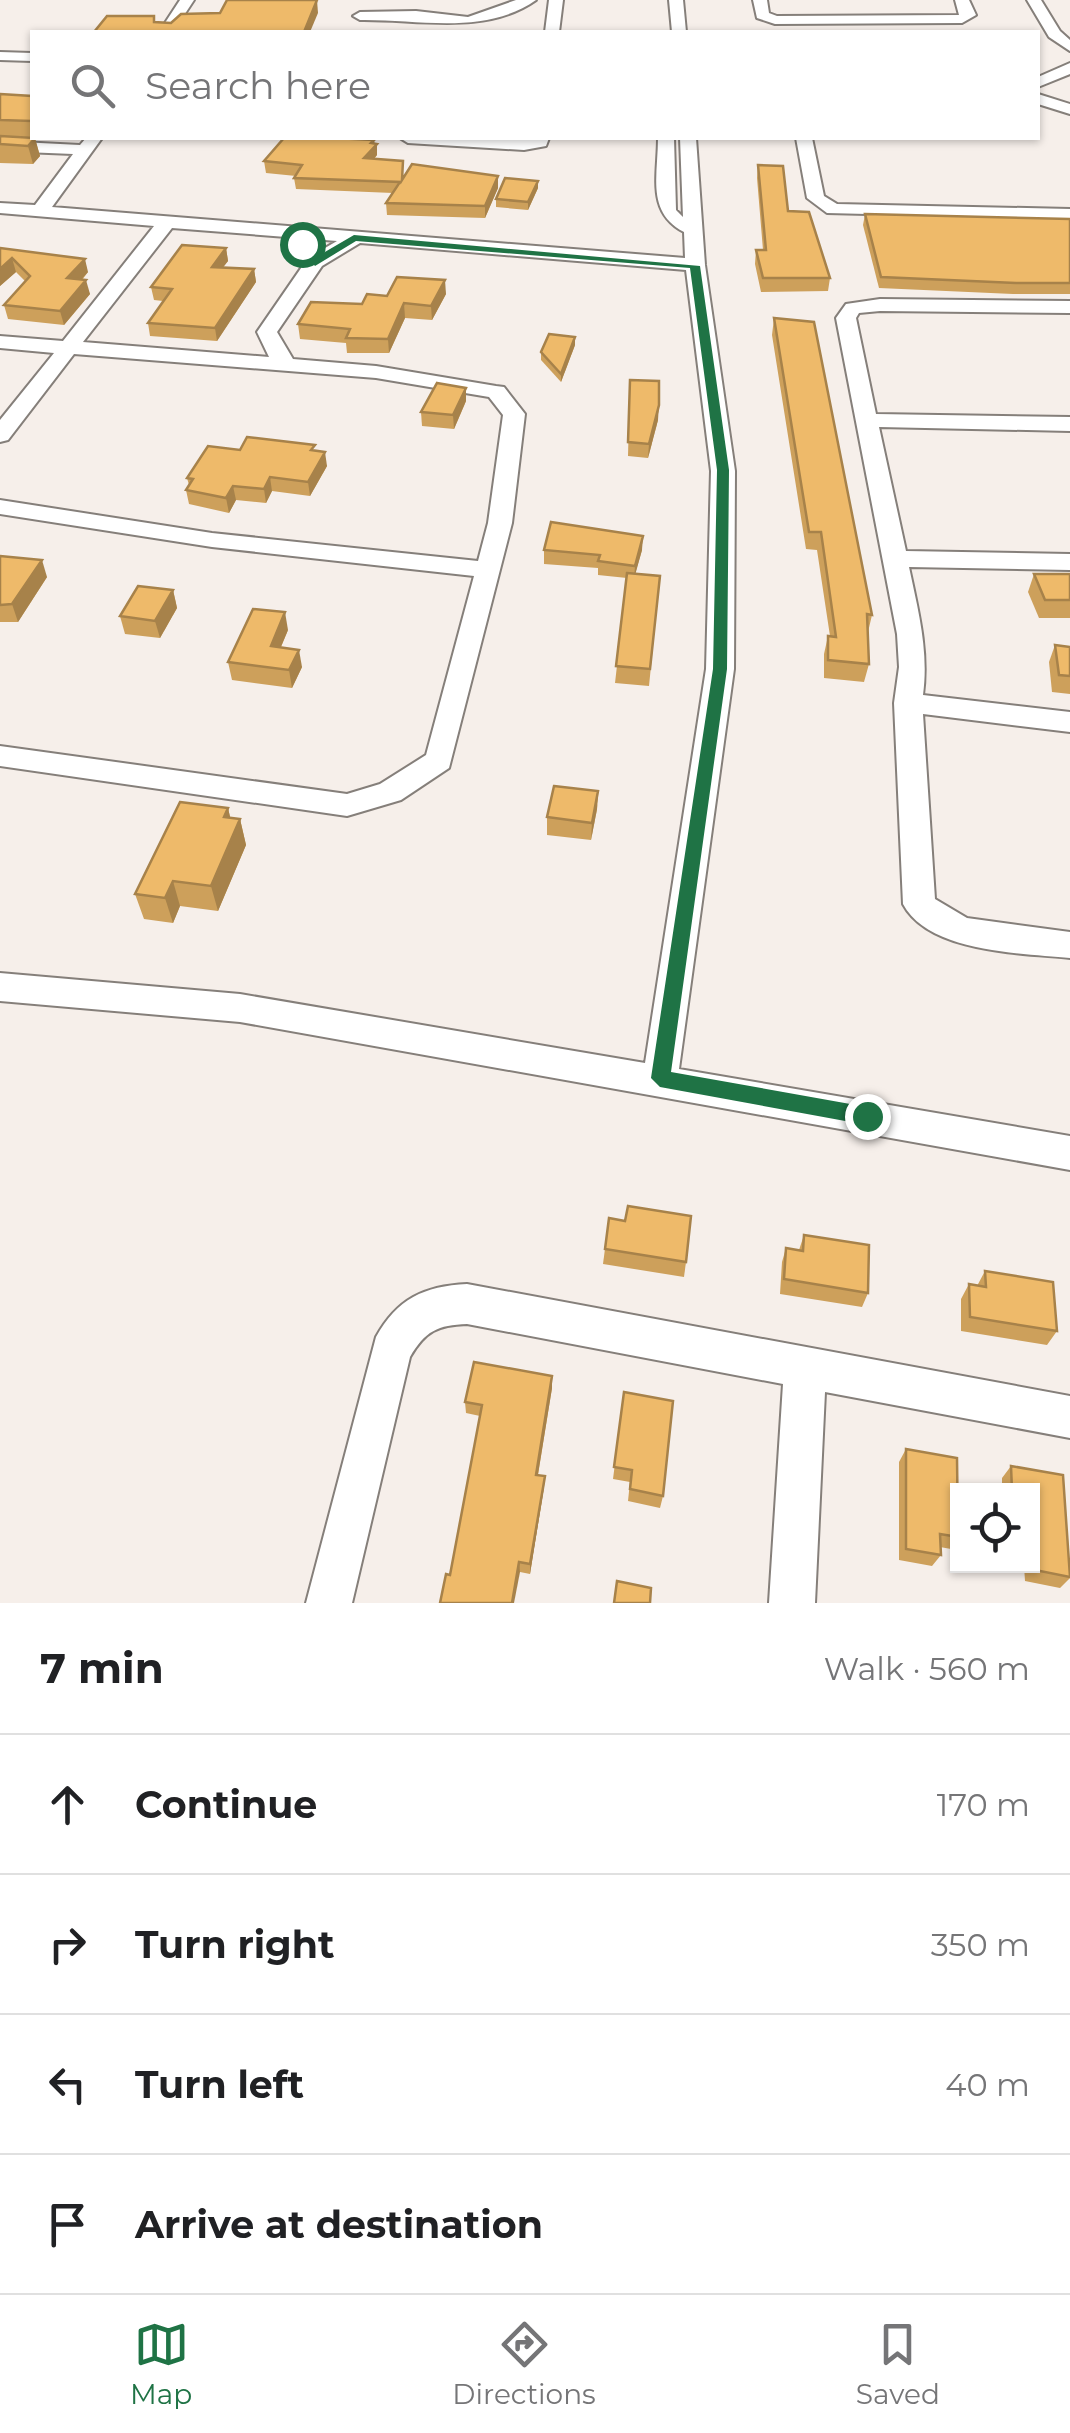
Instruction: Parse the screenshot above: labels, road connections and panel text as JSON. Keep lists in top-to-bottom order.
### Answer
{
  "page": {
    "search": "Search here",
    "heading": ["7 min", "Walk · 560 m"],
    "list": [
      ["Continue", "170 m"],
      ["Turn right", "350 m"],
      ["Turn left", "40 m"],
      "Arrive at destination"
    ],
    "nav": ["Map", "Directions", "Saved"]
  }
}
